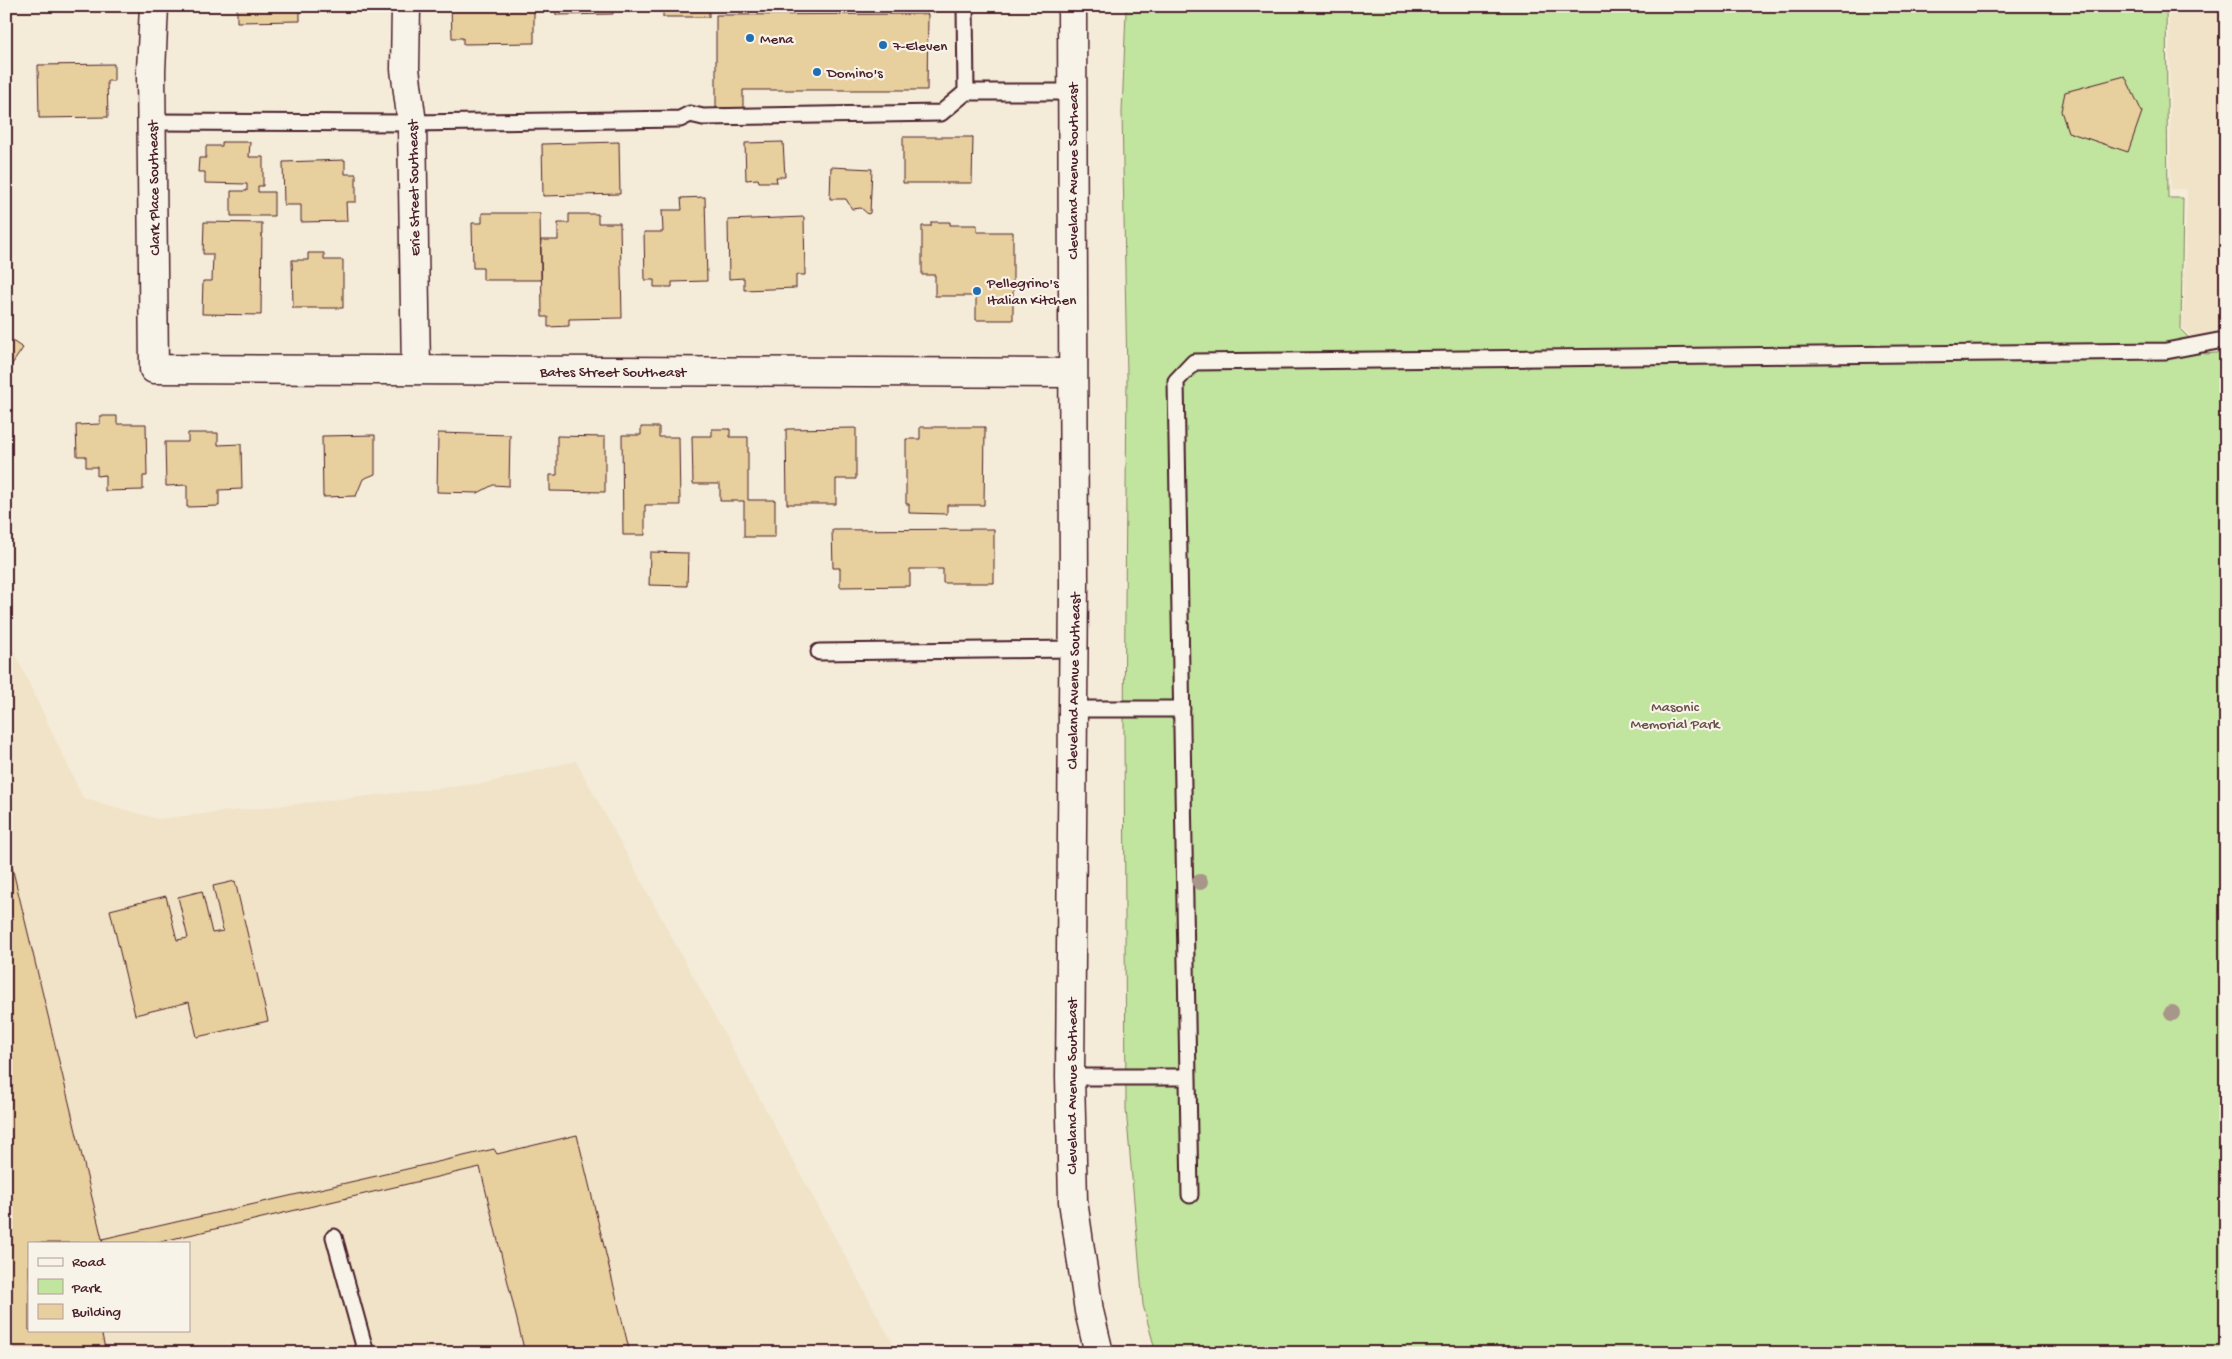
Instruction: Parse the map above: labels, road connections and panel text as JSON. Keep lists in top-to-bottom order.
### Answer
{
  "streets": {
    "street": [
      "Cleveland Avenue Southeast",
      "Clark Place Southeast",
      "Erie Street Southeast",
      "Bates Street Southeast"
    ]
  },
  "crossings": [
    ["Cleveland Avenue Southeast", "Bates Street Southeast"],
    ["Clark Place Southeast", "Bates Street Southeast"],
    ["Erie Street Southeast", "Bates Street Southeast"]
  ],
  "parks": ["Masonic Memorial Park"],
  "places": [
    "Mena",
    "7-Eleven",
    "Domino's",
    "Pellegrino's Italian Kitchen"
  ],
  "legend": ["Road", "Park", "Building"]
}
